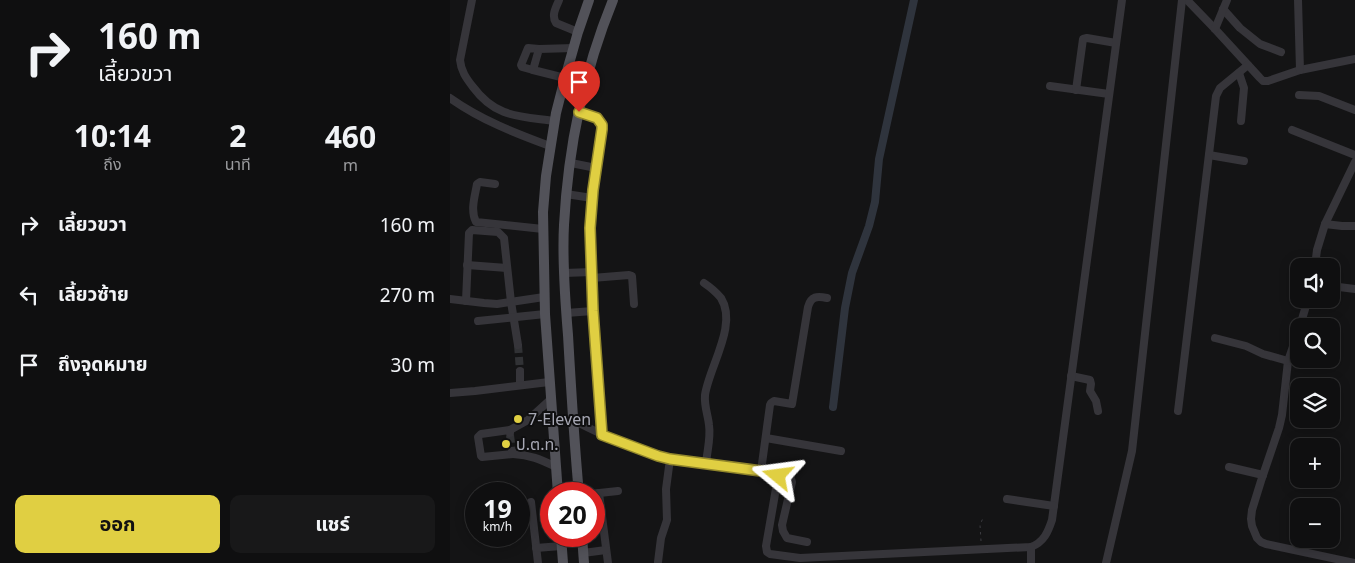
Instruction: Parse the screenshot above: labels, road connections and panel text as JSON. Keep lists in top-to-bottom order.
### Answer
{
  "places": ["7-Eleven", "ป.ต.ท."],
  "page": {
    "turn": ["160 m", "เลี้ยวขวา"],
    "eta": [
      "10:14",
      "ถึง",
      "2",
      "นาที",
      "460",
      "m"
    ],
    "list": [
      {
        "name": "เลี้ยวขวา",
        "value": "160 m"
      },
      {
        "name": "เลี้ยวซ้าย",
        "value": "270 m"
      },
      {
        "name": "ถึงจุดหมาย",
        "value": "30 m"
      }
    ],
    "map_buttons": ["+", "−"],
    "speed": "19 km/h",
    "limit": "20",
    "buttons": ["ออก", "แชร์"]
  }
}
